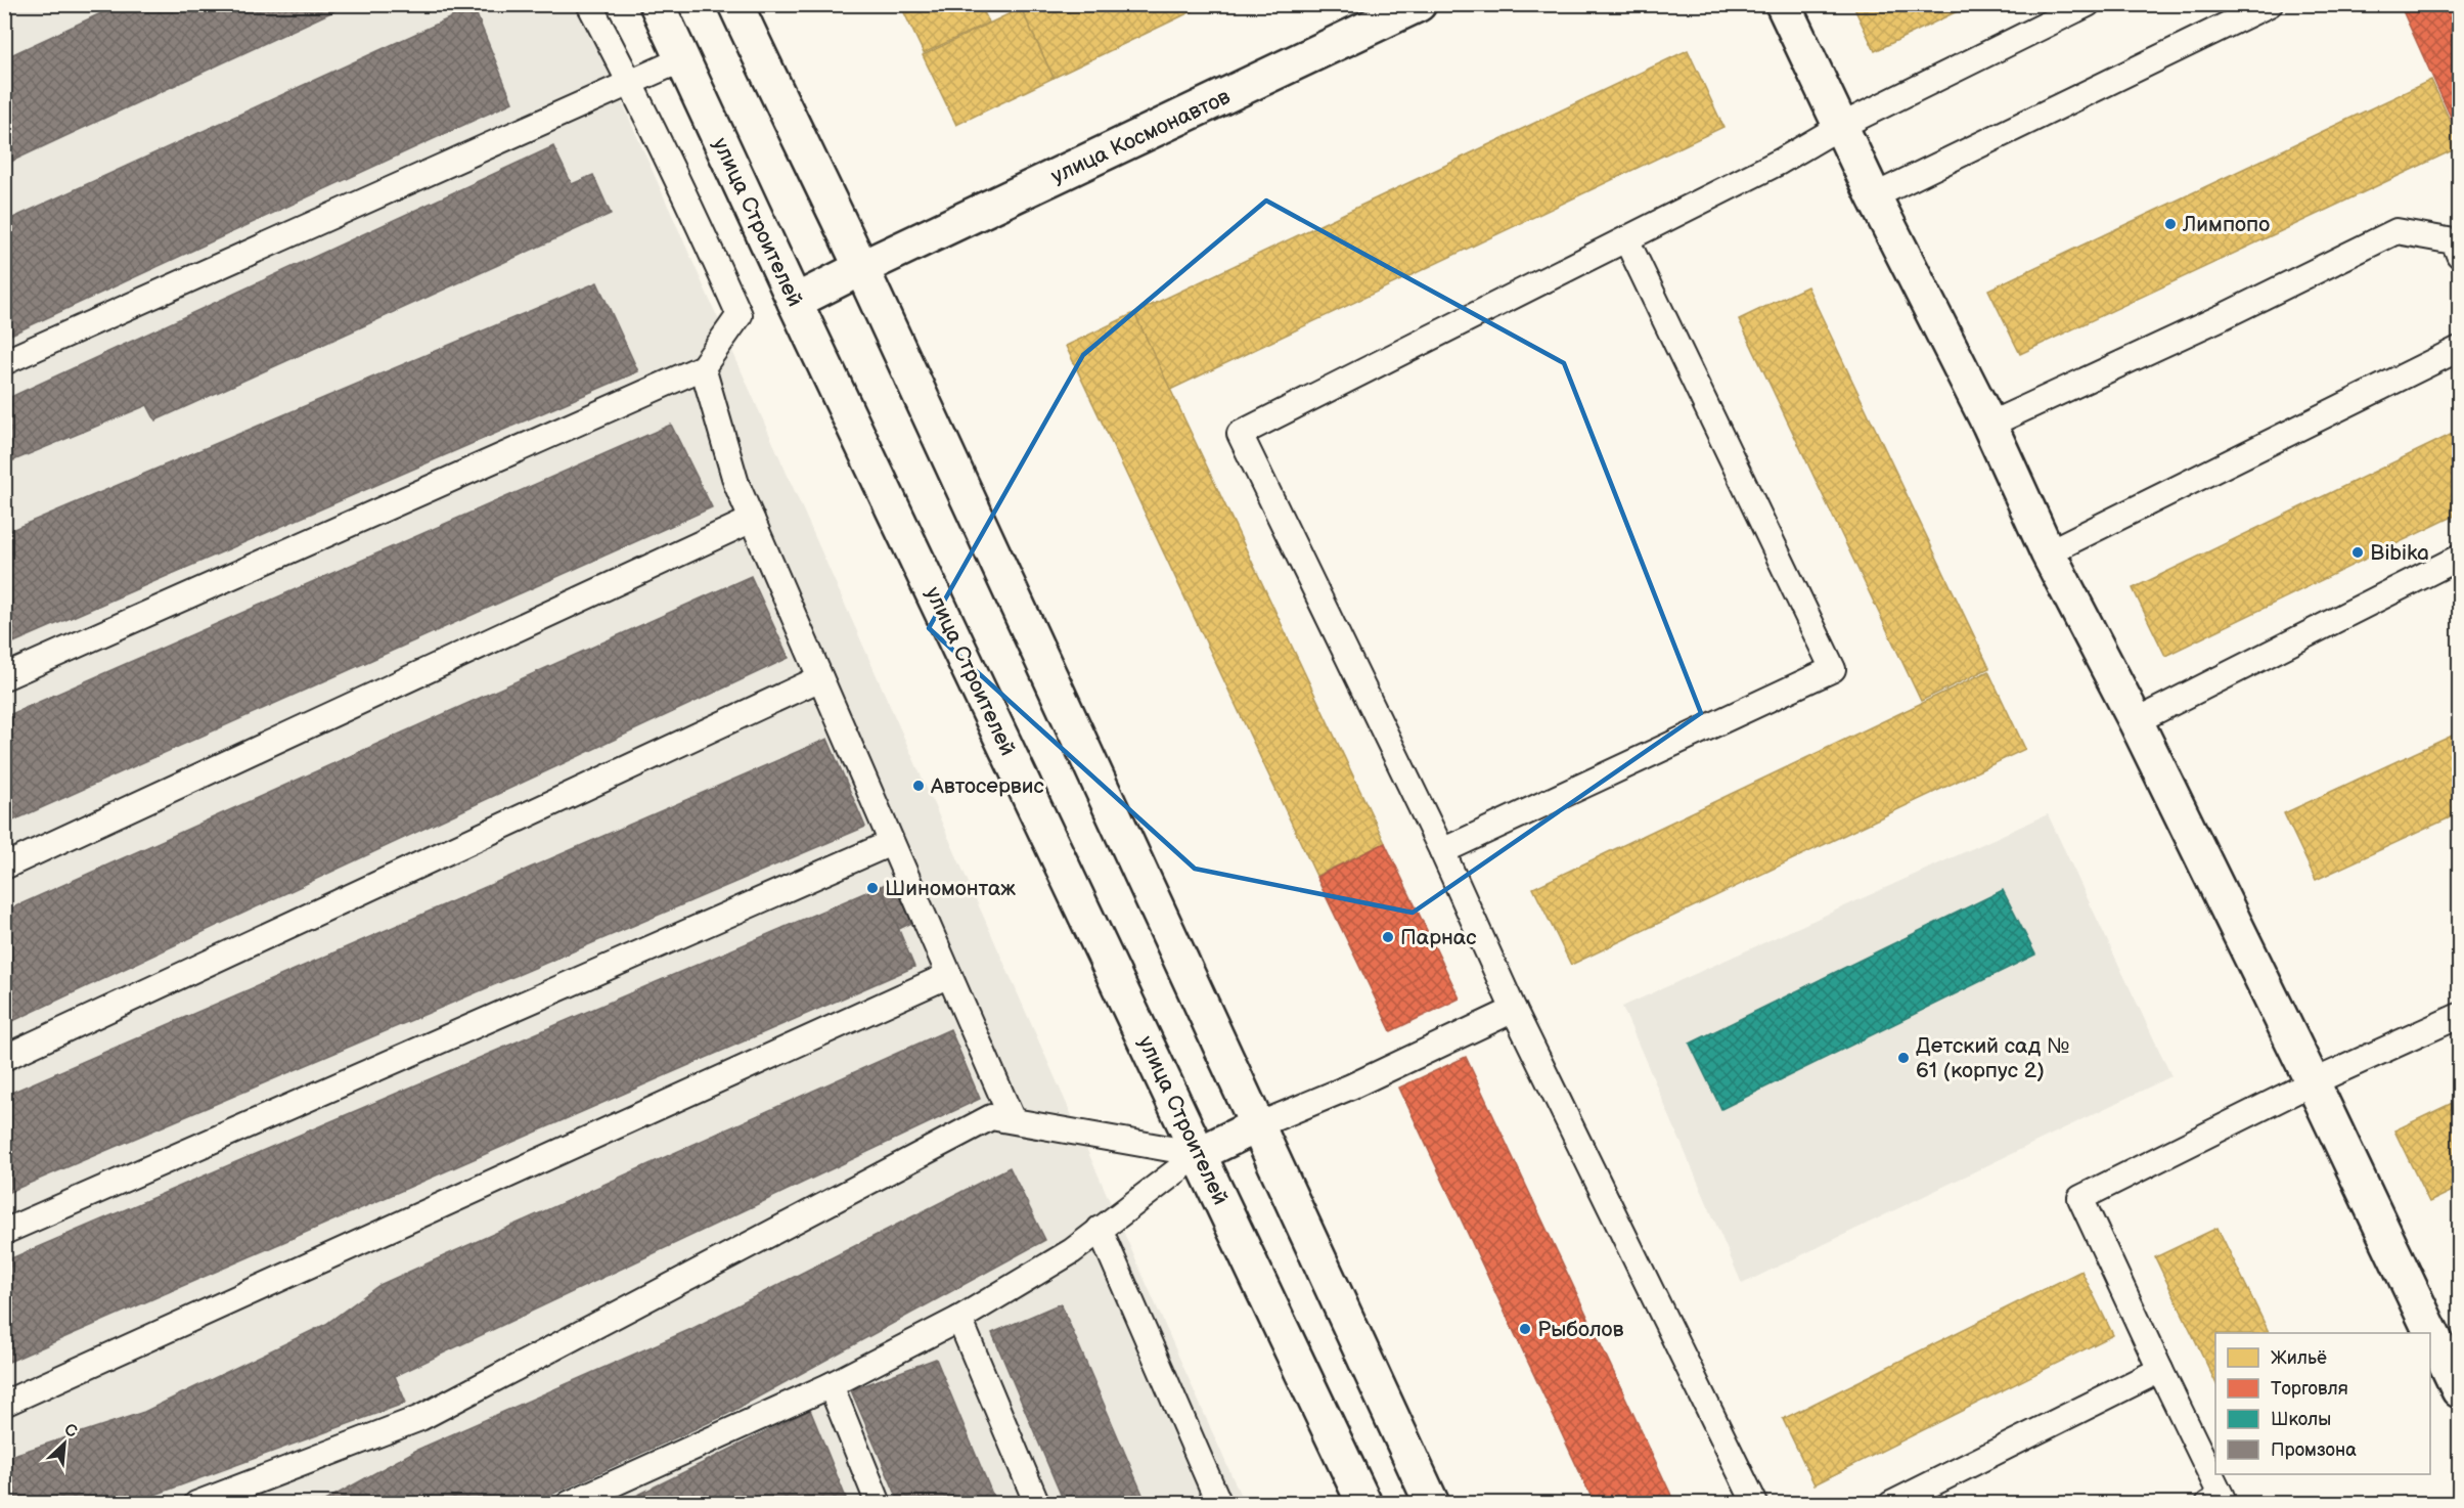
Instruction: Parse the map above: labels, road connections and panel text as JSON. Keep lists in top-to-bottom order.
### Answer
{
  "streets": {
    "main road": ["улица Космонавтов", "улица Строителей"]
  },
  "crossings": [
    ["улица Космонавтов", "улица Строителей"]
  ],
  "places": [
    "Лимпопо",
    "Bibika",
    "Автосервис",
    "Шиномонтаж",
    "Парнас",
    "Детский сад № 61 (корпус 2)",
    "Рыболов"
  ],
  "legend": [
    "Жильё",
    "Торговля",
    "Школы",
    "Промзона"
  ],
  "north": "top right"
}
